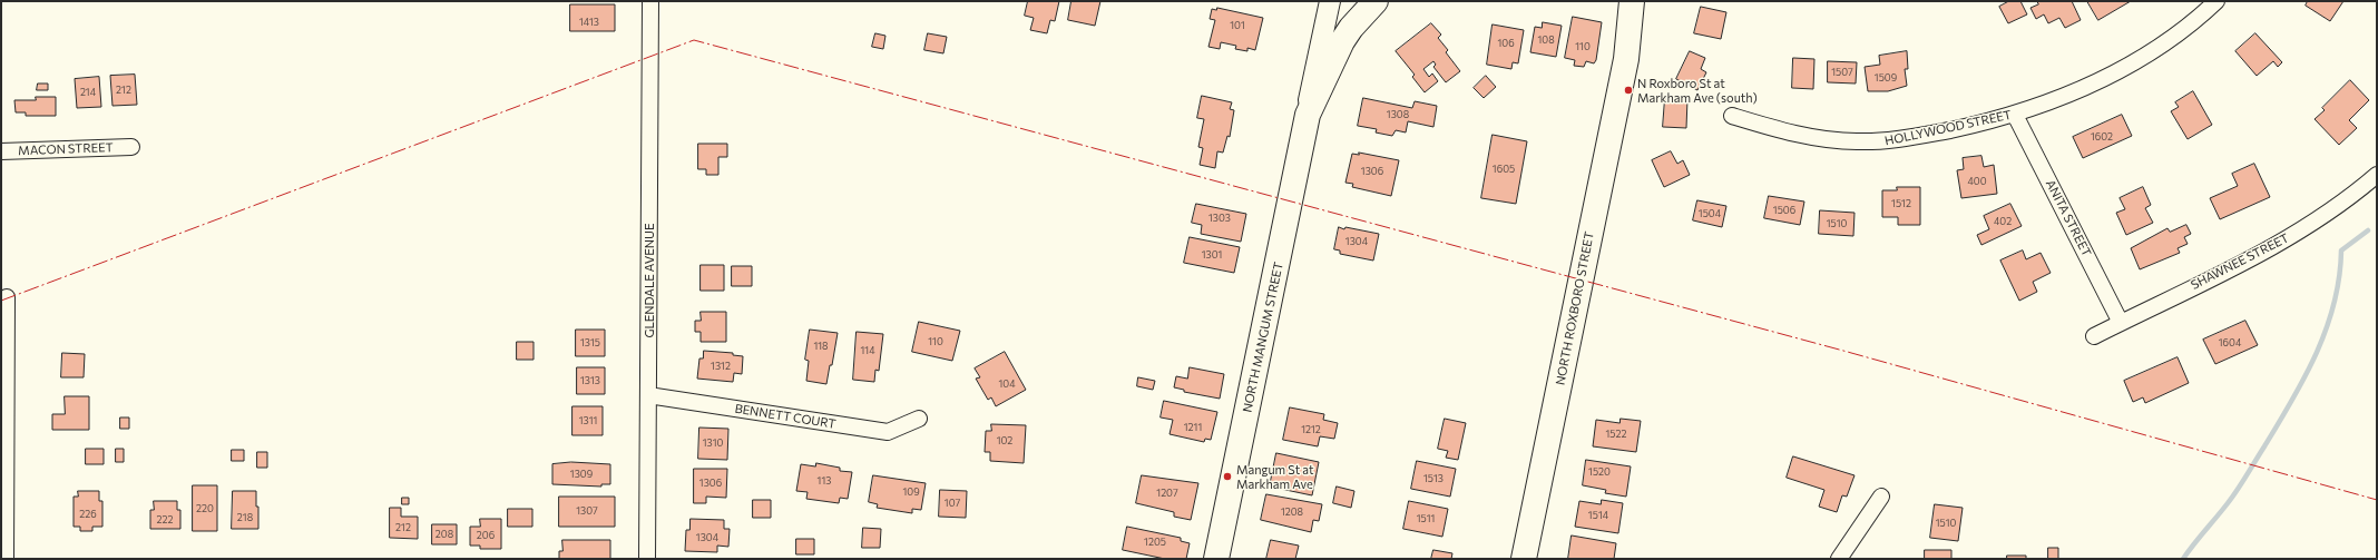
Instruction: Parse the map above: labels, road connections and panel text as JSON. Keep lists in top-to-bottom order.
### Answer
{
  "streets": {
    "main road": ["NORTH ROXBORO STREET", "NORTH MANGUM STREET"],
    "street": [
      "HOLLYWOOD STREET",
      "MACON STREET",
      "ANITA STREET",
      "SHAWNEE STREET",
      "GLENDALE AVENUE",
      "BENNETT COURT"
    ]
  },
  "crossings": [
    ["HOLLYWOOD STREET", "ANITA STREET"],
    ["ANITA STREET", "SHAWNEE STREET"],
    ["GLENDALE AVENUE", "BENNETT COURT"]
  ],
  "places": ["N Roxboro St at Markham Ave (south)", "Mangum St at Markham Ave"],
  "house_numbers": [
    "1413",
    "101",
    "108",
    "106",
    "110",
    "1507",
    "1509",
    "212",
    "214",
    "1308",
    "1602",
    "1605",
    "1306",
    "400",
    "1512",
    "1506",
    "1504",
    "1303",
    "402",
    "1510",
    "1304",
    "1301",
    "110",
    "1315",
    "1604",
    "118",
    "114",
    "1312",
    "1313",
    "104",
    "1311",
    "1211",
    "1212",
    "1522",
    "102",
    "1310",
    "1520",
    "1309",
    "1513",
    "113",
    "1306",
    "109",
    "1207",
    "107",
    "220",
    "1307",
    "1208",
    "226",
    "1514",
    "218",
    "1511",
    "222",
    "1510",
    "212",
    "208",
    "206",
    "1304",
    "1205"
  ]
}
